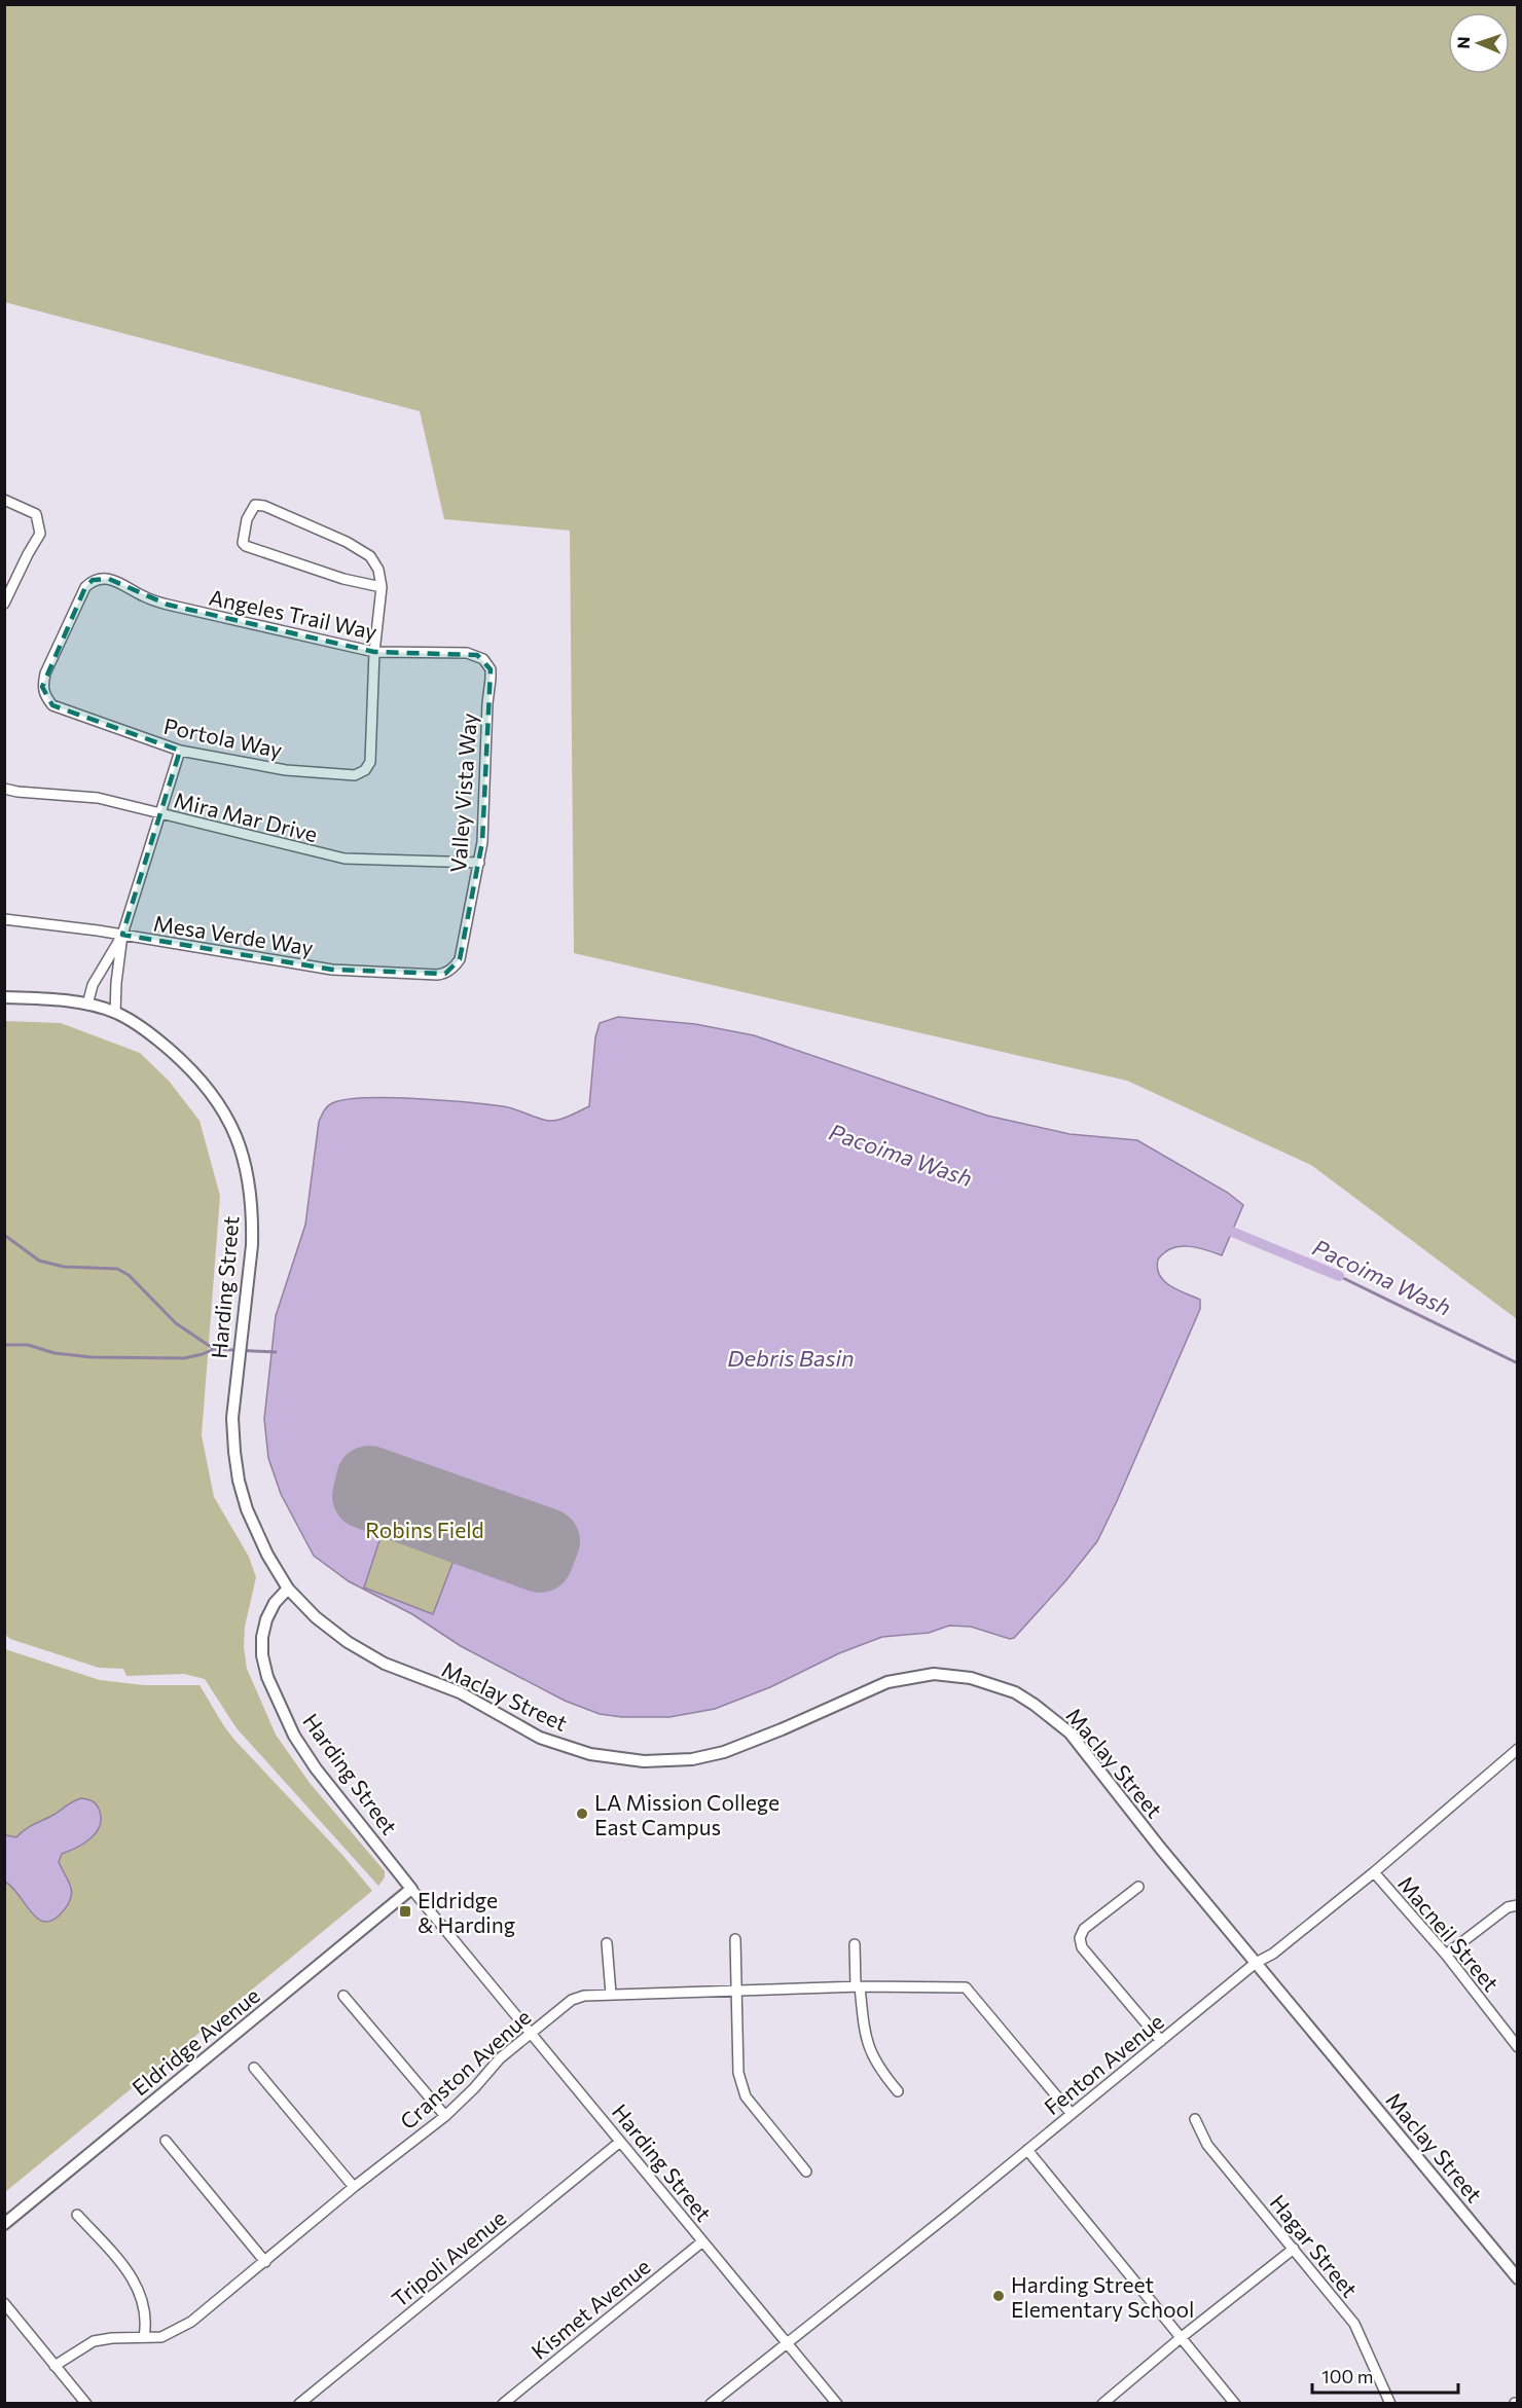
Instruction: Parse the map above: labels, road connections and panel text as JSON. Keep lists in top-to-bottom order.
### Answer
{
  "streets": {
    "street": [
      "Angeles Trail Way",
      "Portola Way",
      "Valley Vista Way",
      "Mira Mar Drive",
      "Mesa Verde Way",
      "Harding Street",
      "Maclay Street",
      "Macneil Street",
      "Eldridge Avenue",
      "Fenton Avenue",
      "Cranston Avenue",
      "Hagar Street",
      "Tripoli Avenue",
      "Kismet Avenue"
    ]
  },
  "crossings": [
    ["Angeles Trail Way", "Portola Way"],
    ["Angeles Trail Way", "Valley Vista Way"],
    ["Valley Vista Way", "Mira Mar Drive"],
    ["Valley Vista Way", "Mesa Verde Way"],
    ["Harding Street", "Maclay Street"],
    ["Harding Street", "Eldridge Avenue"],
    ["Harding Street", "Fenton Avenue"],
    ["Harding Street", "Cranston Avenue"],
    ["Harding Street", "Tripoli Avenue"],
    ["Harding Street", "Kismet Avenue"],
    ["Maclay Street", "Fenton Avenue"],
    ["Macneil Street", "Fenton Avenue"],
    ["Fenton Avenue", "Cranston Avenue"]
  ],
  "water": ["Pacoima Wash", "Debris Basin"],
  "parks": ["Robins Field"],
  "places": {
    "other": ["LA Mission College East Campus", "Harding Street Elementary School"],
    "transit": ["Eldridge & Harding"]
  },
  "scale_bar": "100 m",
  "north": "left"
}
